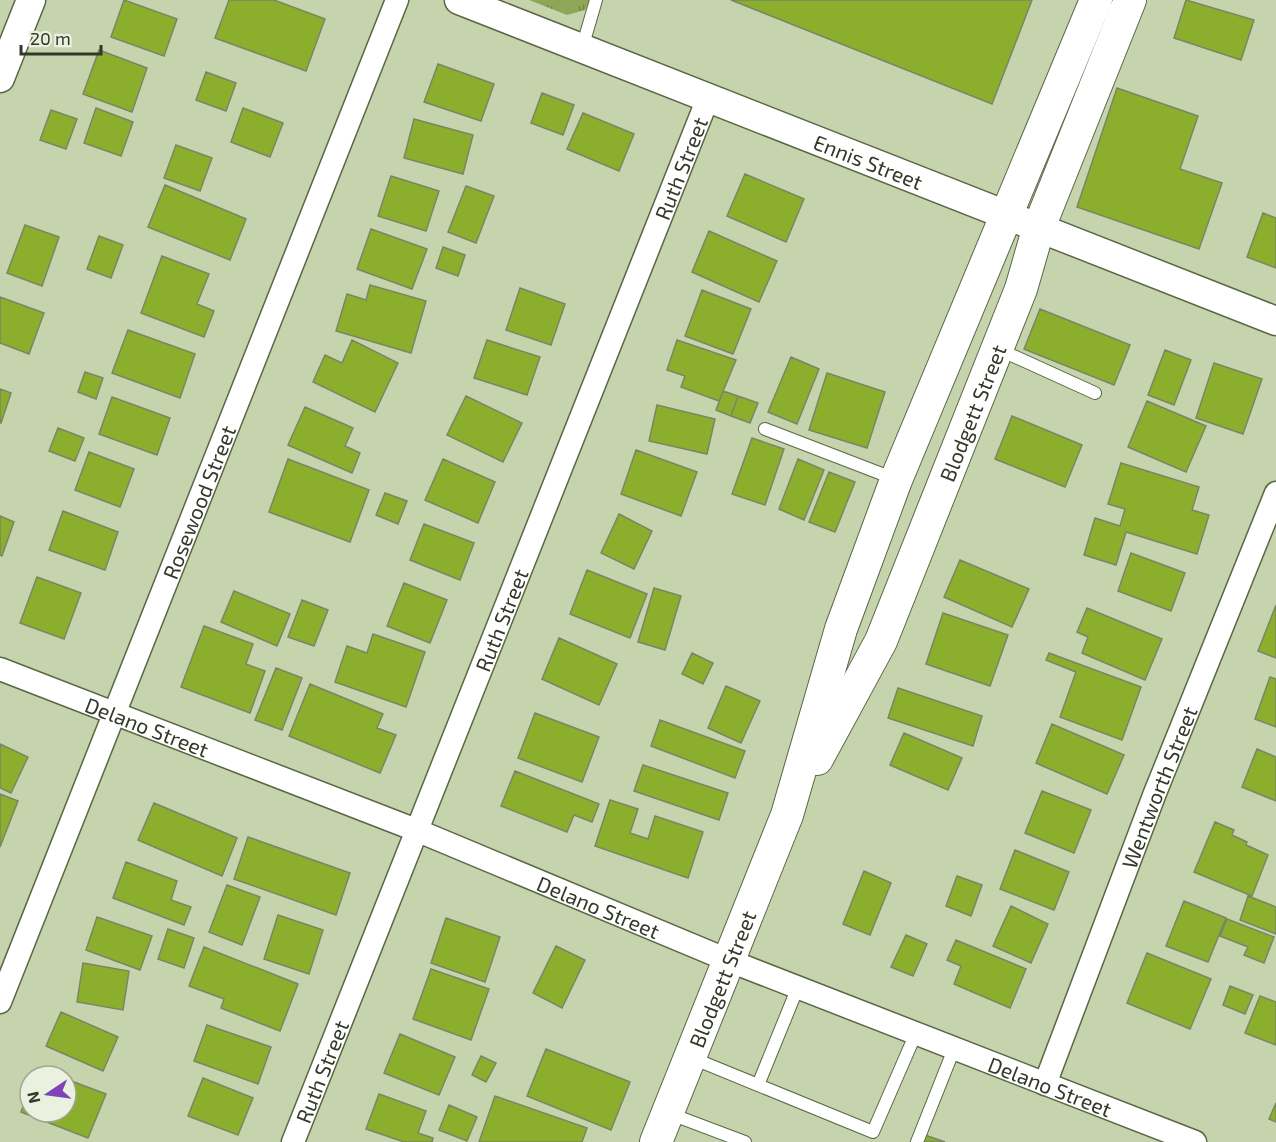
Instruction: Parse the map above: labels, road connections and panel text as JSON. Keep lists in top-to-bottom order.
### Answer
{
  "streets": {
    "main road": ["Blodgett Street"],
    "street": [
      "Ennis Street",
      "Ruth Street",
      "Rosewood Street",
      "Delano Street",
      "Wentworth Street"
    ]
  },
  "crossings": [
    ["Ennis Street", "Ruth Street"],
    ["Ennis Street", "Blodgett Street"],
    ["Ruth Street", "Delano Street"],
    ["Blodgett Street", "Delano Street"],
    ["Rosewood Street", "Delano Street"],
    ["Delano Street", "Wentworth Street"]
  ],
  "scale_bar": "20 m",
  "north": "left"
}
